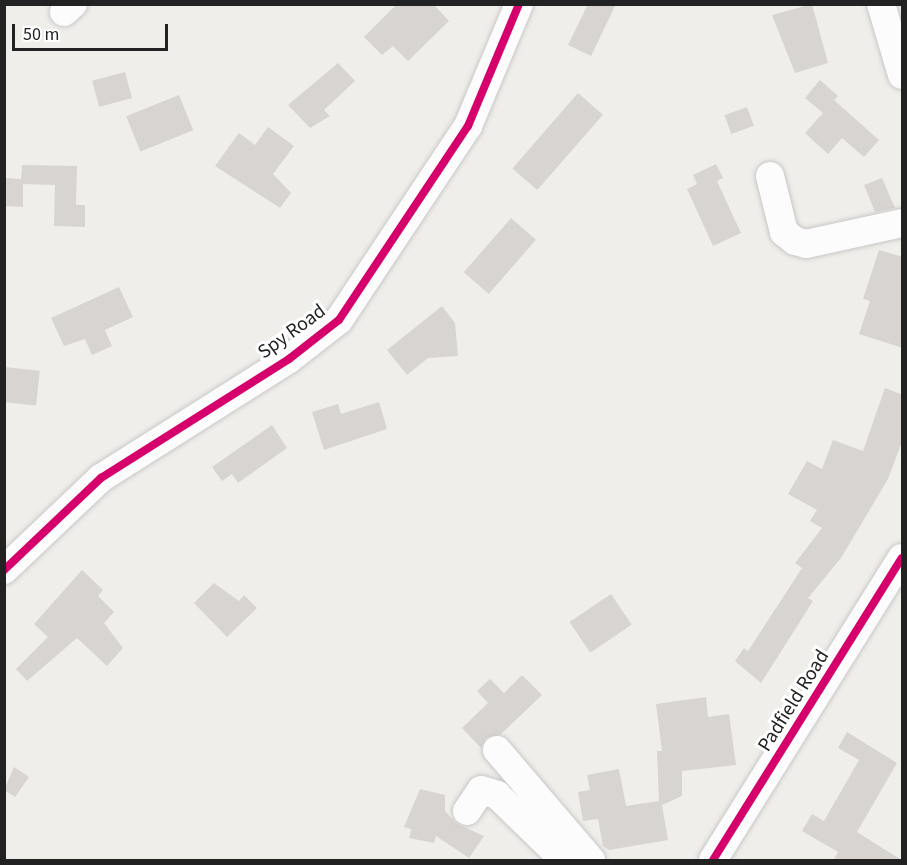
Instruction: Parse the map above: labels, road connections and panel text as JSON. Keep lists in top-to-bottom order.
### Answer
{
  "streets": {
    "street": ["Spy Road", "Padfield Road"]
  },
  "scale_bar": "50 m"
}
